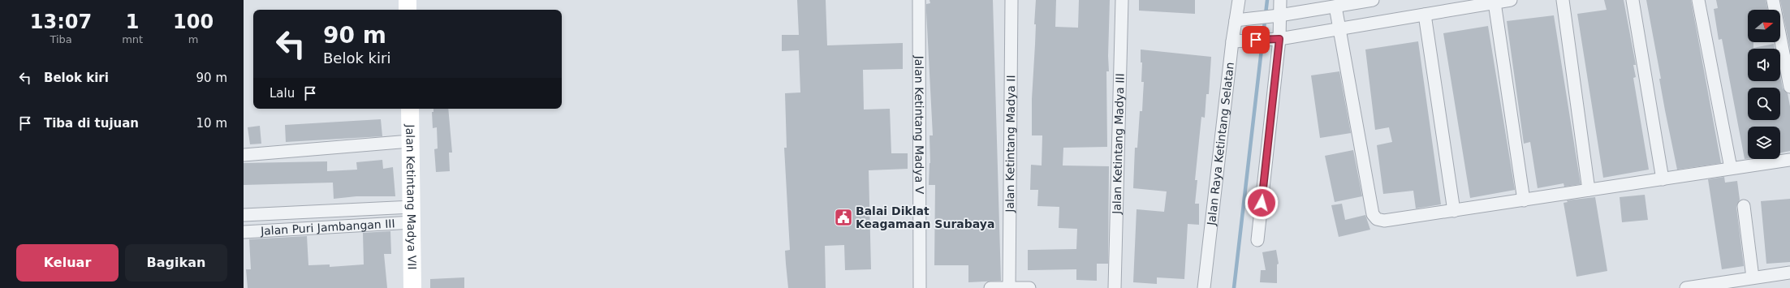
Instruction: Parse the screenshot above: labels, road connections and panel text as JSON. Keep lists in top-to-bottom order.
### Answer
{
  "streets": {
    "street": [
      "Jalan Ketintang Madya V",
      "Jalan Raya Ketintang Selatan",
      "Jalan Ketintang Madya II",
      "Jalan Ketintang Madya III",
      "Jalan Ketintang Madya VII",
      "Jalan Puri Jambangan III"
    ]
  },
  "crossings": [
    ["Jalan Ketintang Madya VII", "Jalan Puri Jambangan III"]
  ],
  "places": {
    "public building": ["Balai Diklat Keagamaan Surabaya"]
  },
  "north": "right",
  "page": {
    "eta": [
      "13:07",
      "Tiba",
      "1",
      "mnt",
      "100",
      "m"
    ],
    "turn": ["90 m", "Belok kiri"],
    "list": [
      {
        "name": "Belok kiri",
        "value": "90 m"
      },
      {
        "name": "Tiba di tujuan",
        "value": "10 m"
      }
    ],
    "then": "Lalu",
    "buttons": ["Keluar", "Bagikan"]
  }
}
